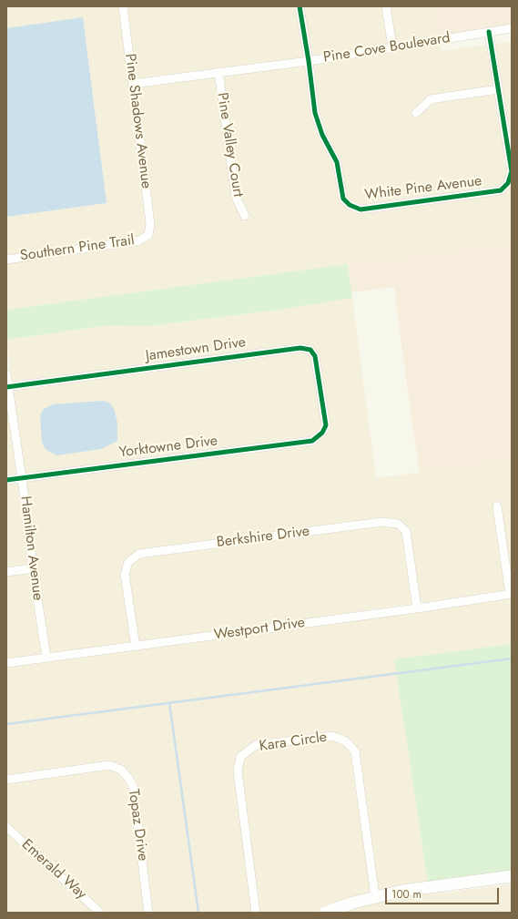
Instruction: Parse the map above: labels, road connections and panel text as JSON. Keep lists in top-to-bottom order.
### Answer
{
  "streets": {
    "street": [
      "Pine Cove Boulevard",
      "Pine Shadows Avenue",
      "Pine Valley Court",
      "White Pine Avenue",
      "Southern Pine Trail",
      "Jamestown Drive",
      "Yorktowne Drive",
      "Berkshire Drive",
      "Hamilton Avenue",
      "Westport Drive",
      "Kara Circle",
      "Topaz Drive",
      "Emerald Way"
    ]
  },
  "crossings": [
    ["Pine Cove Boulevard", "Pine Shadows Avenue"],
    ["Pine Cove Boulevard", "Pine Valley Court"],
    ["Pine Cove Boulevard", "White Pine Avenue"],
    ["Pine Shadows Avenue", "Southern Pine Trail"],
    ["Jamestown Drive", "Yorktowne Drive"],
    ["Jamestown Drive", "Hamilton Avenue"],
    ["Yorktowne Drive", "Hamilton Avenue"],
    ["Berkshire Drive", "Westport Drive"],
    ["Hamilton Avenue", "Westport Drive"]
  ],
  "scale_bar": "100 m"
}
